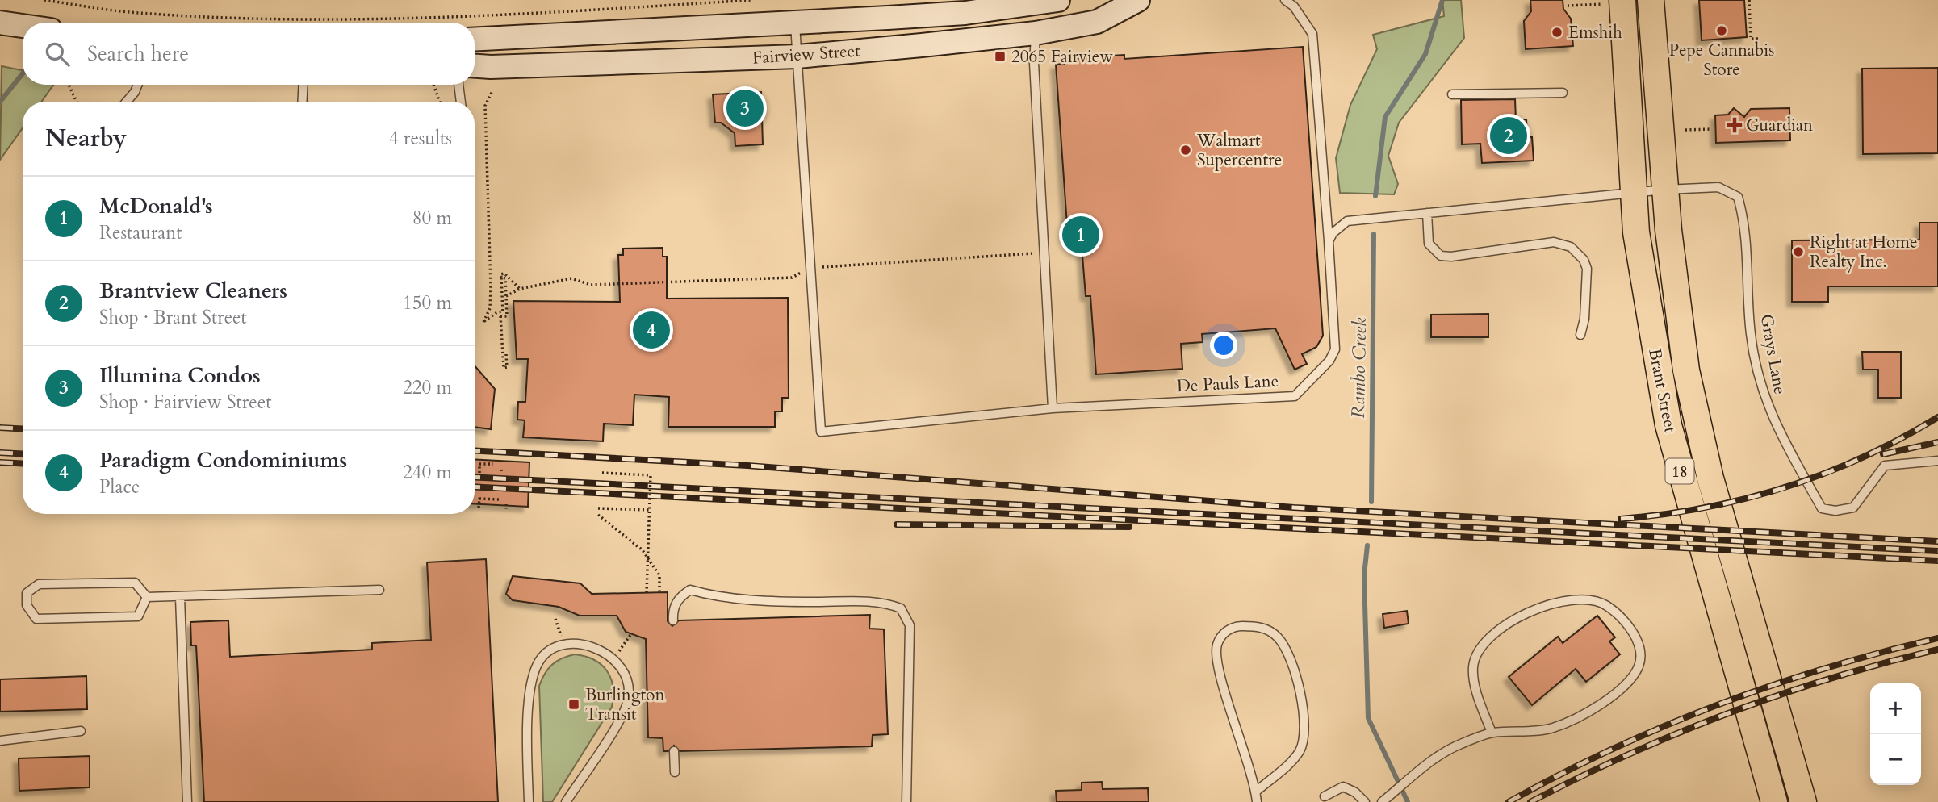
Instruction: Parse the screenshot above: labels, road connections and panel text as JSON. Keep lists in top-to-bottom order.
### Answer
{
  "streets": {
    "main road": ["Fairview Street", "Brant Street", "18"],
    "lane": ["Grays Lane", "De Pauls Lane"]
  },
  "crossings": [
    ["Grays Lane", "Brant Street"]
  ],
  "water": ["Rambo Creek"],
  "places": {
    "other": [
      "Pepe Cannabis Store",
      "Emshih",
      "Walmart Supercentre",
      "Right at Home Realty Inc."
    ],
    "transit": ["2065 Fairview", "Burlington Transit"],
    "health": ["Guardian"]
  },
  "page": {
    "search": "Search here",
    "pins": [
      "3",
      "2",
      "1",
      "4"
    ],
    "heading": ["Nearby", "4 results"],
    "list": [
      {
        "mark": "1",
        "name": "McDonald's",
        "note": "Restaurant",
        "value": "80 m"
      },
      {
        "mark": "2",
        "name": "Brantview Cleaners",
        "note": "Shop · Brant Street",
        "value": "150 m"
      },
      {
        "mark": "3",
        "name": "Illumina Condos",
        "note": "Shop · Fairview Street",
        "value": "220 m"
      },
      {
        "mark": "4",
        "name": "Paradigm Condominiums",
        "note": "Place",
        "value": "240 m"
      }
    ],
    "map_buttons": ["+", "−"]
  }
}
